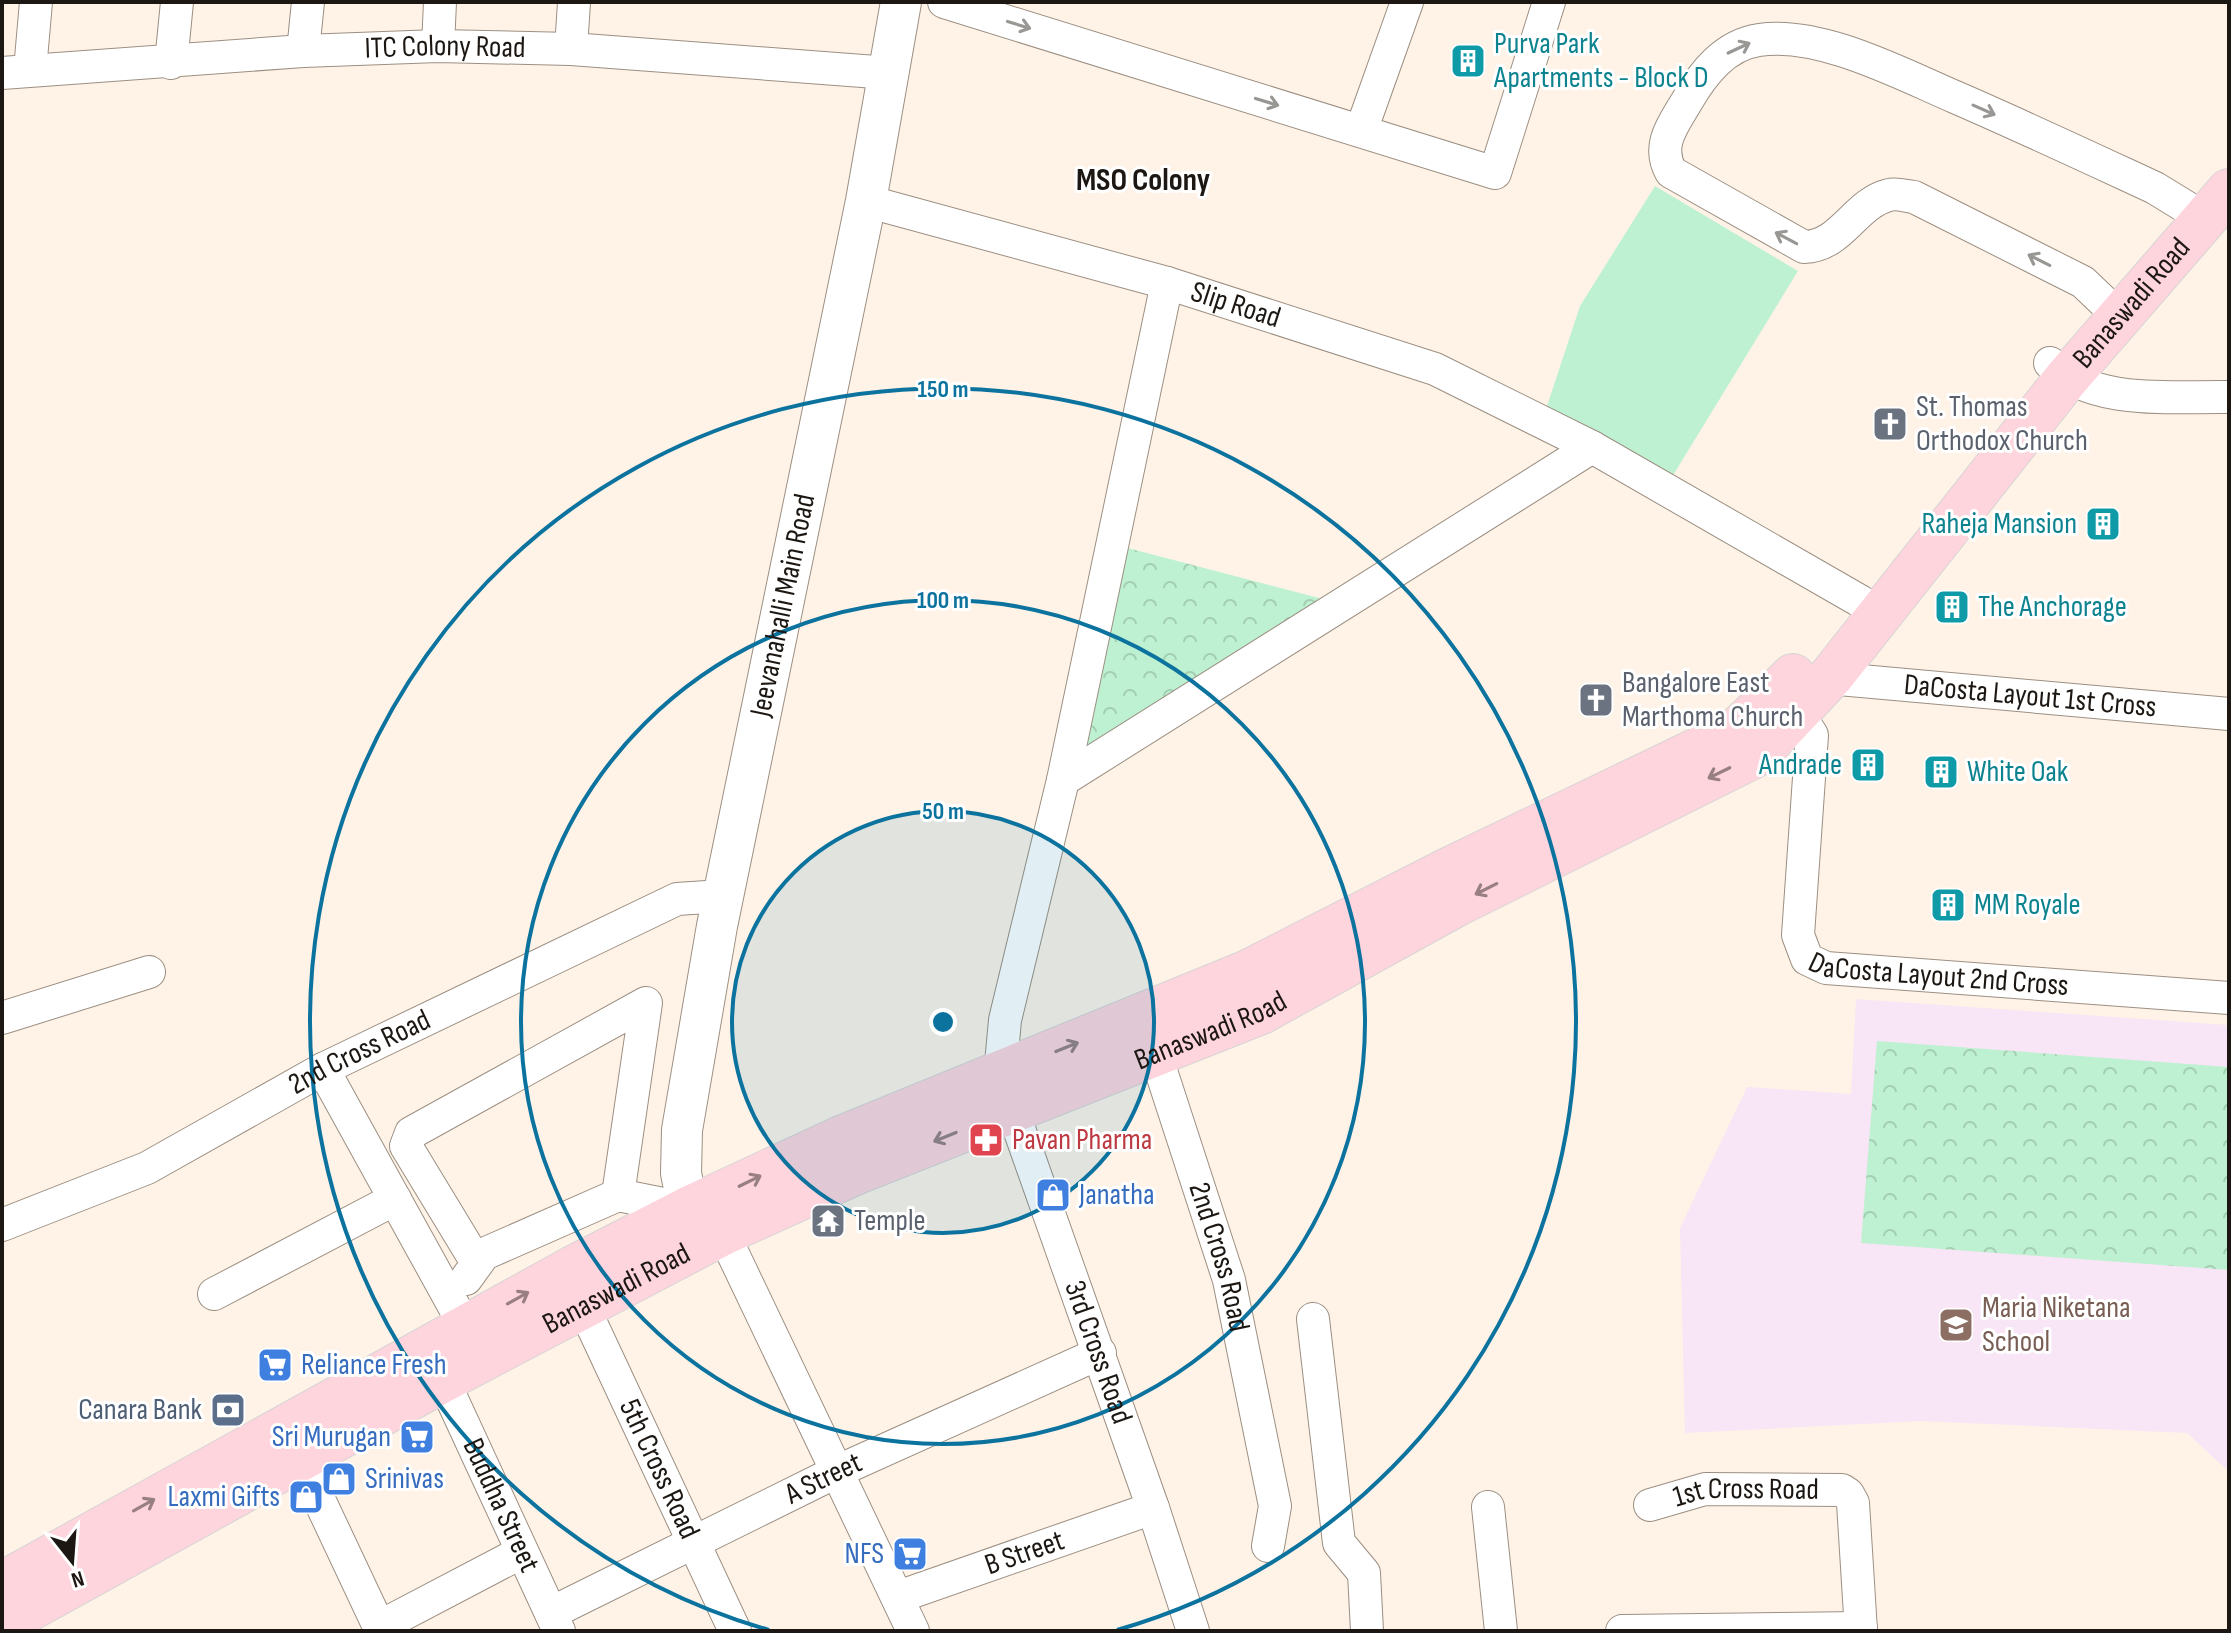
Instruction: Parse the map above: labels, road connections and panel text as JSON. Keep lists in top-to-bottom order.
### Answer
{
  "streets": {
    "main road": ["Banaswadi Road"],
    "street": [
      "ITC Colony Road",
      "Slip Road",
      "Jeevanahalli Main Road",
      "DaCosta Layout 1st Cross",
      "DaCosta Layout 2nd Cross",
      "2nd Cross Road",
      "3rd Cross Road",
      "5th Cross Road",
      "A Street",
      "1st Cross Road",
      "Buddha Street",
      "B Street"
    ]
  },
  "crossings": [
    ["ITC Colony Road", "Jeevanahalli Main Road"],
    ["Banaswadi Road", "Slip Road"],
    ["Banaswadi Road", "Jeevanahalli Main Road"],
    ["Banaswadi Road", "DaCosta Layout 1st Cross"],
    ["Banaswadi Road", "DaCosta Layout 2nd Cross"],
    ["Banaswadi Road", "2nd Cross Road"],
    ["Banaswadi Road", "3rd Cross Road"],
    ["Banaswadi Road", "5th Cross Road"],
    ["Banaswadi Road", "Buddha Street"],
    ["Slip Road", "Jeevanahalli Main Road"],
    ["Jeevanahalli Main Road", "2nd Cross Road"],
    ["3rd Cross Road", "A Street"],
    ["3rd Cross Road", "B Street"],
    ["5th Cross Road", "A Street"],
    ["A Street", "Buddha Street"]
  ],
  "districts": ["MSO Colony"],
  "places": {
    "building": [
      "Purva Park Apartments - Block D",
      "Raheja Mansion",
      "The Anchorage",
      "Andrade",
      "White Oak",
      "MM Royale"
    ],
    "church": ["St. Thomas Orthodox Church", "Bangalore East Marthoma Church"],
    "pharmacy": ["Pavan Pharma"],
    "shop": ["Janatha", "Srinivas", "Laxmi Gifts"],
    "temple": ["Temple"],
    "school or university": ["Maria Niketana School"],
    "supermarket": ["Reliance Fresh", "Sri Murugan", "NFS"],
    "bank": ["Canara Bank"]
  },
  "north": "bottom",
  "rings": ["150 m", "100 m", "50 m"]
}
